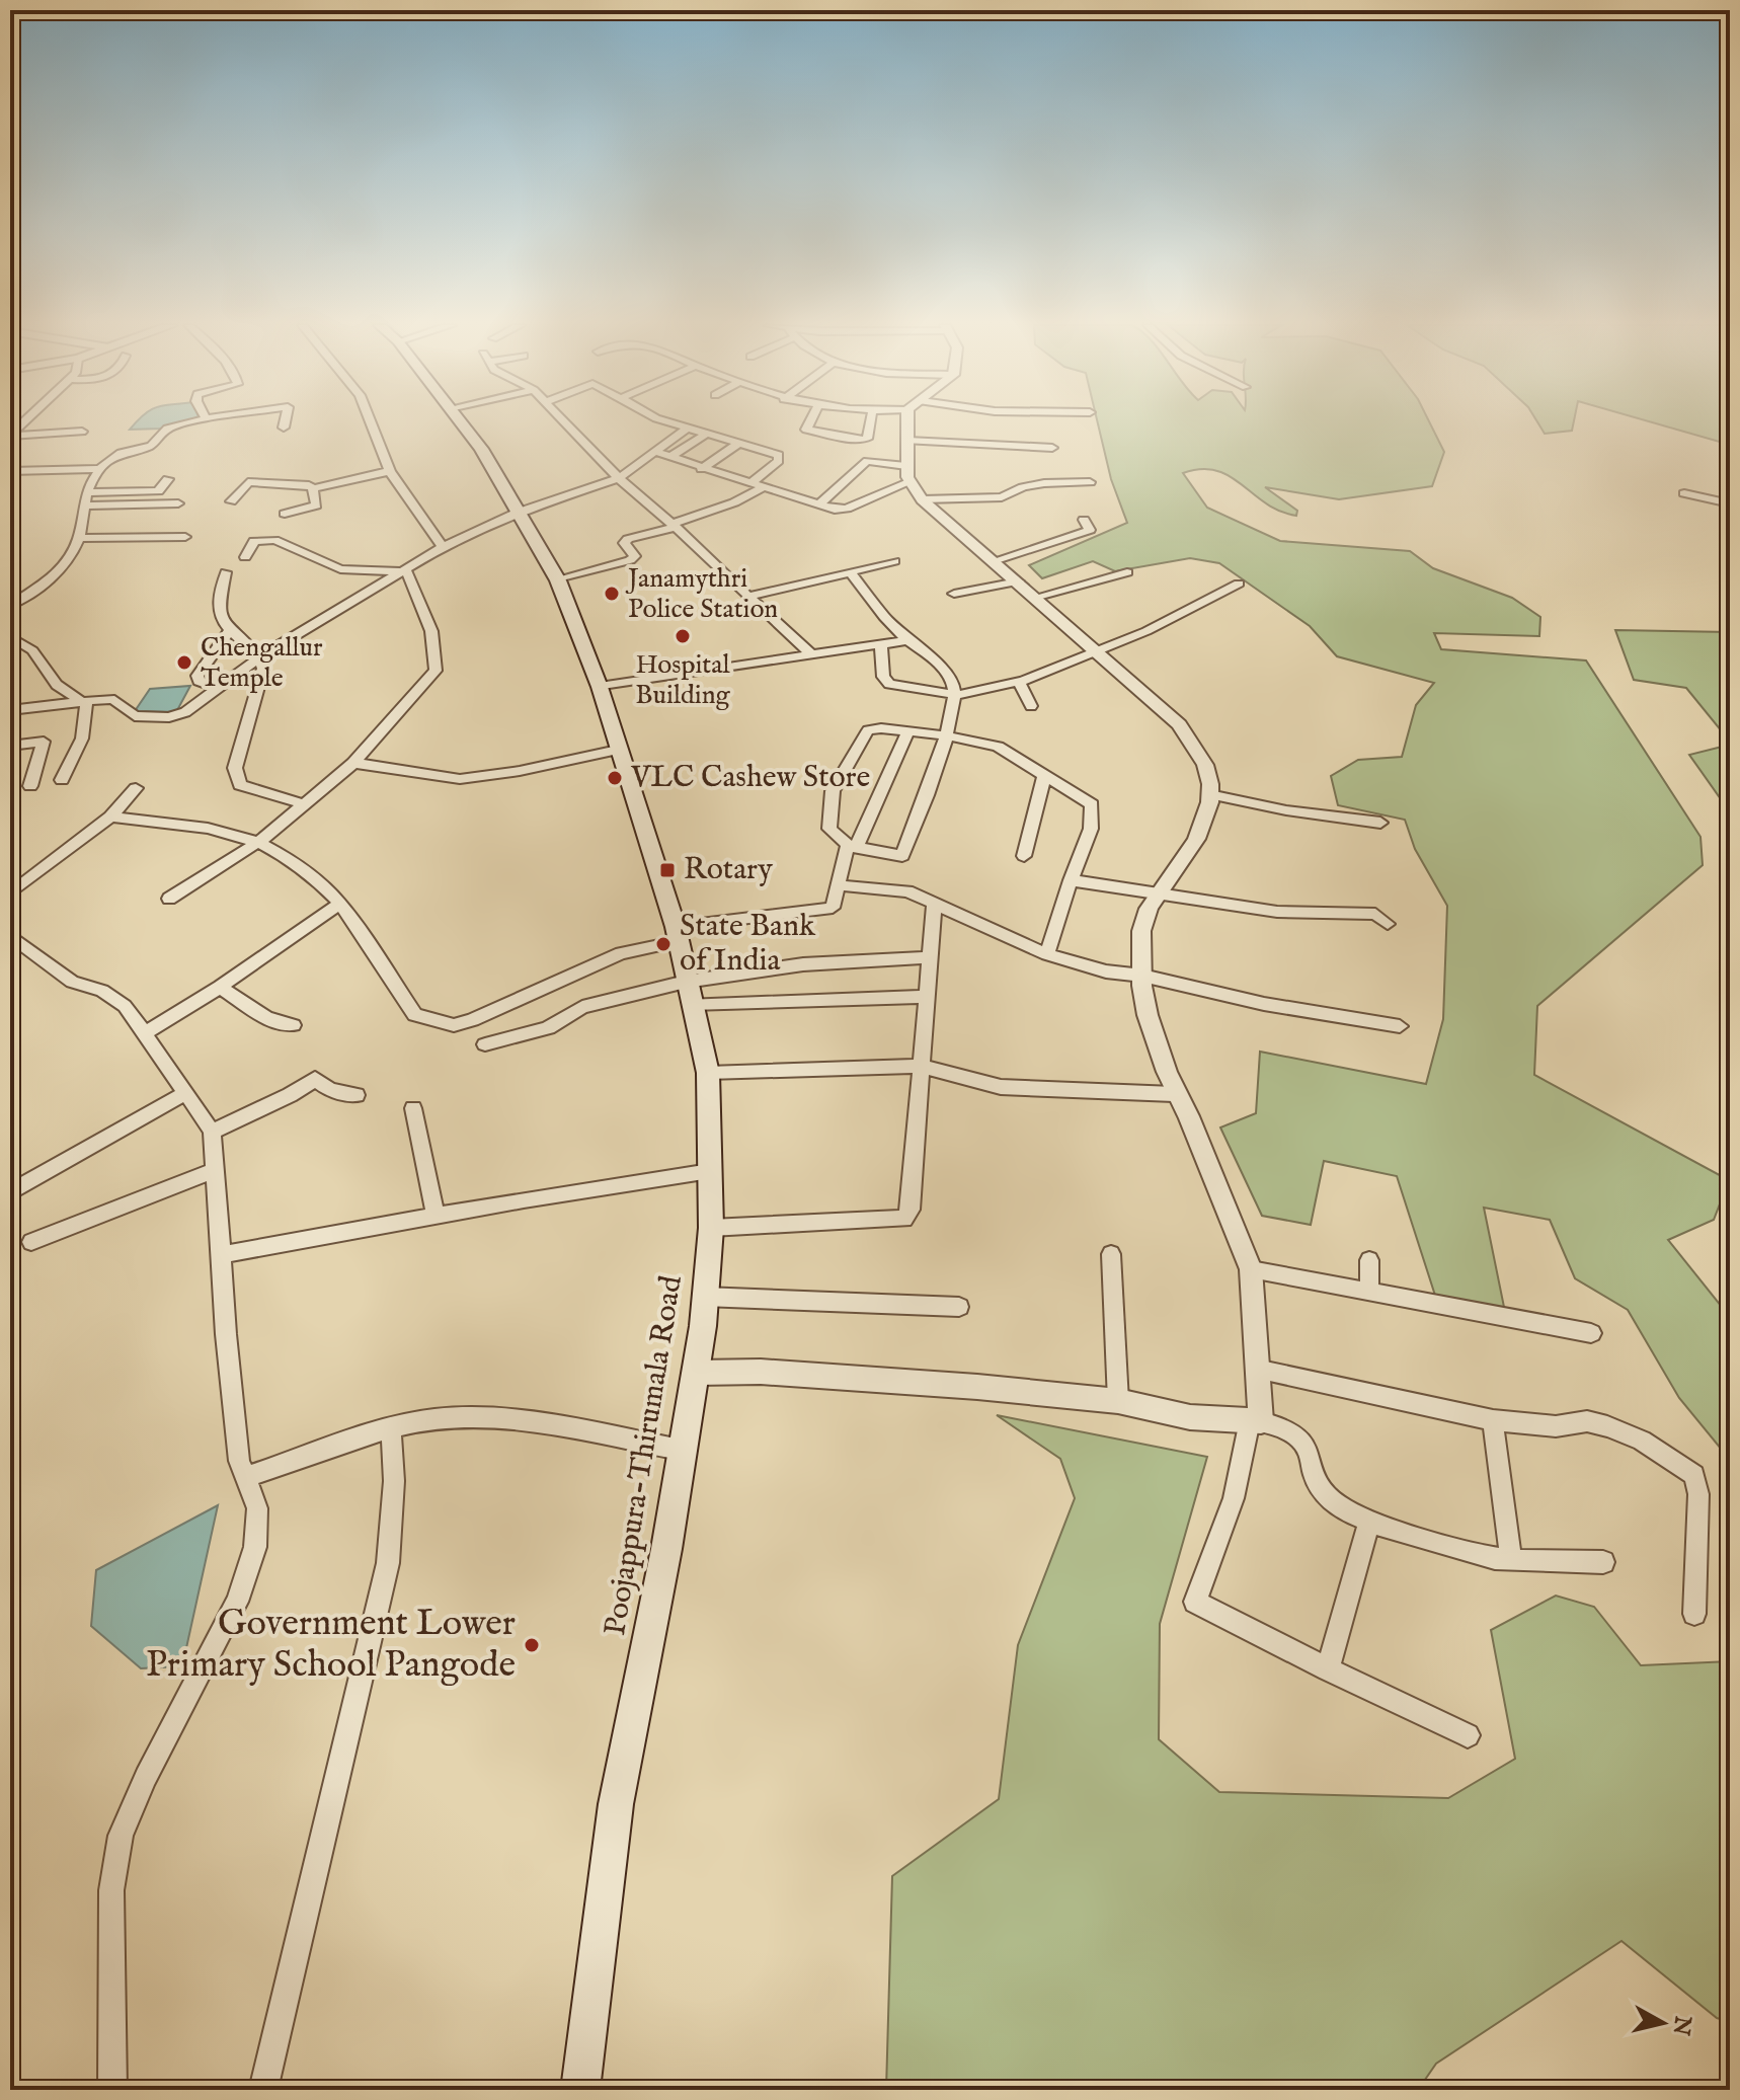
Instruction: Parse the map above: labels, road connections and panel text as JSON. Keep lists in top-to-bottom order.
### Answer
{
  "streets": {
    "main road": ["Poojappura-Thirumala Road"]
  },
  "places": {
    "other": [
      "Janamythri Police Station",
      "Hospital Building",
      "Chengallur Temple",
      "VLC Cashew Store",
      "State Bank of India",
      "Government Lower Primary School Pangode"
    ],
    "transit": ["Rotary"]
  },
  "north": "right"
}
